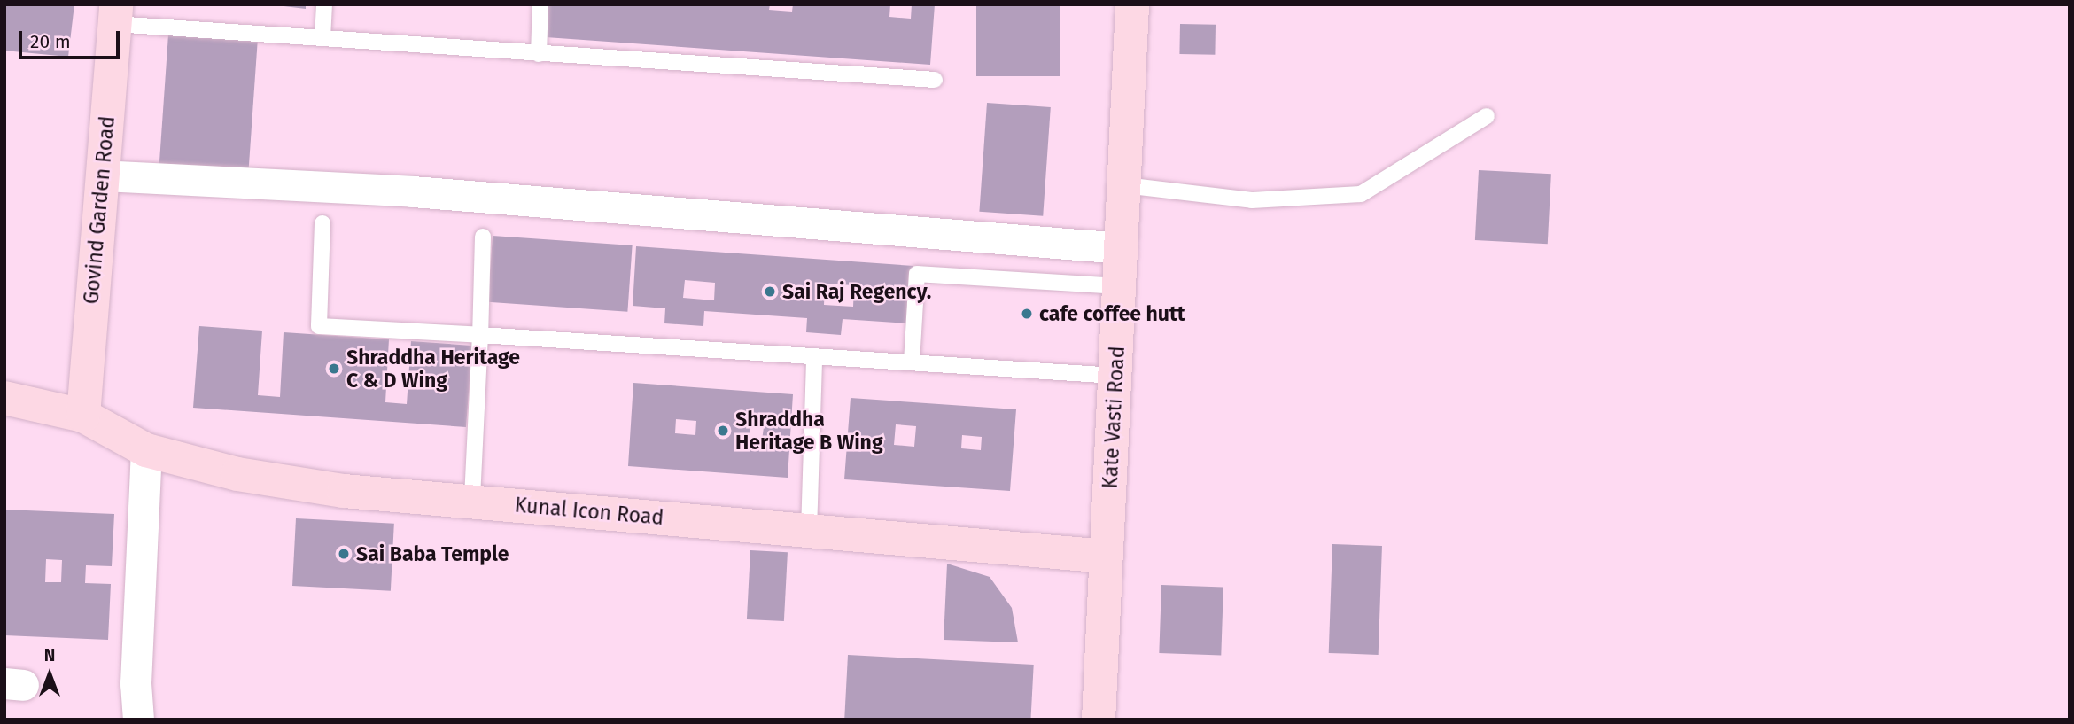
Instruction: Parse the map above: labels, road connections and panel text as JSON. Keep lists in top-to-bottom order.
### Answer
{
  "streets": {
    "street": ["Govind Garden Road", "Kate Vasti Road", "Kunal Icon Road"]
  },
  "crossings": [
    ["Govind Garden Road", "Kunal Icon Road"],
    ["Kate Vasti Road", "Kunal Icon Road"]
  ],
  "places": [
    "Sai Raj Regency.",
    "cafe coffee hutt",
    "Shraddha Heritage C & D Wing",
    "Shraddha Heritage B Wing",
    "Sai Baba Temple"
  ],
  "scale_bar": "20 m",
  "north": "top"
}
